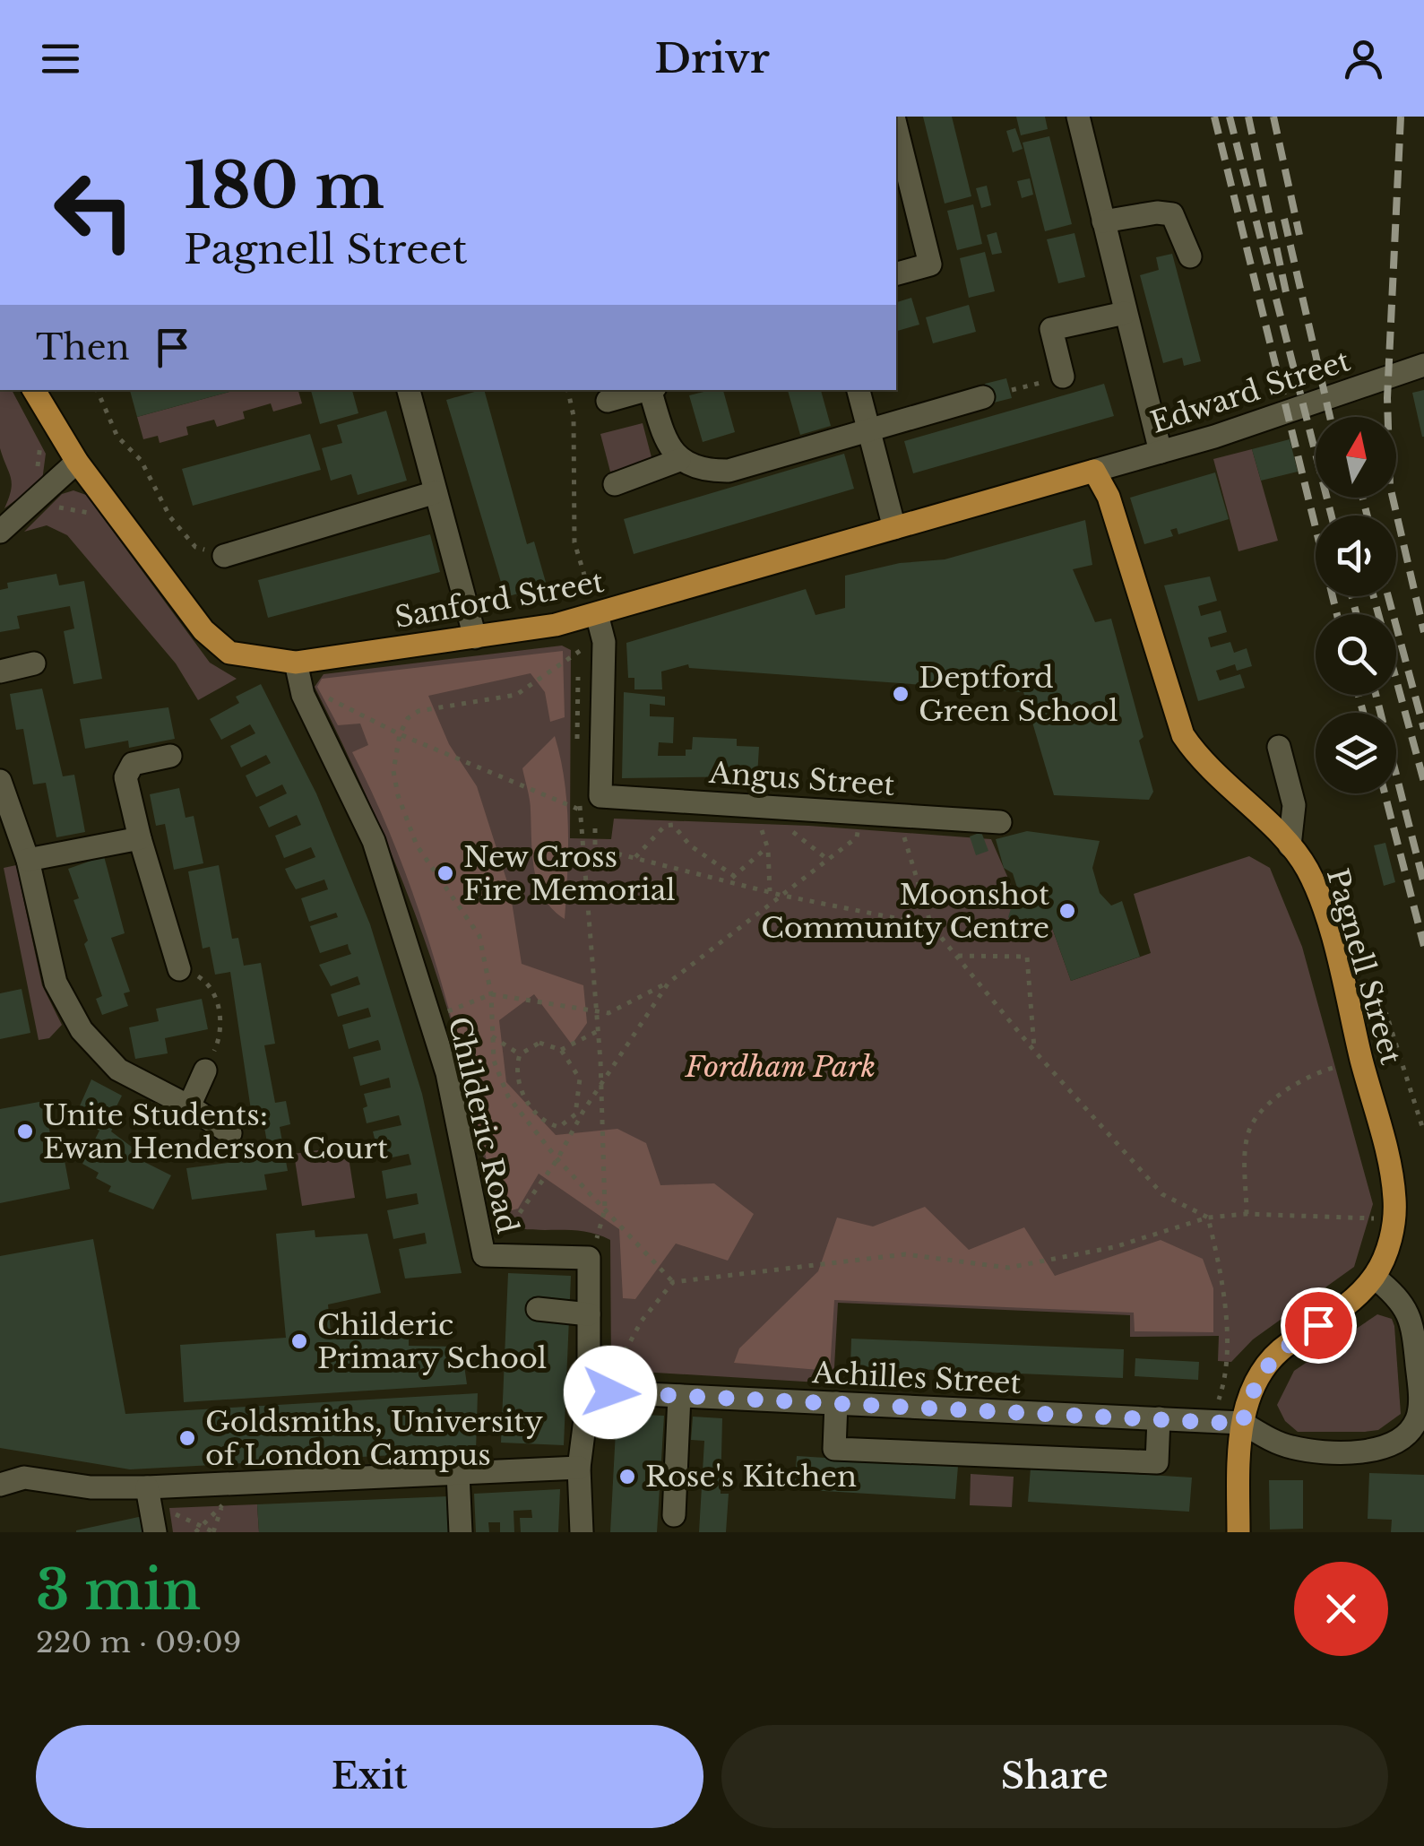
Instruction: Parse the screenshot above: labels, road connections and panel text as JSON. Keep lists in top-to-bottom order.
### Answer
{
  "streets": {
    "main road": ["Sanford Street", "Pagnell Street"],
    "street": [
      "Edward Street",
      "Angus Street",
      "Childeric Road",
      "Achilles Street"
    ]
  },
  "crossings": [
    ["Edward Street", "Sanford Street"],
    ["Edward Street", "Pagnell Street"],
    ["Sanford Street", "Pagnell Street"],
    ["Sanford Street", "Childeric Road"],
    ["Pagnell Street", "Achilles Street"]
  ],
  "parks": ["Fordham Park"],
  "places": [
    "Deptford Green School",
    "New Cross Fire Memorial",
    "Moonshot Community Centre",
    "Unite Students: Ewan Henderson Court",
    "Childeric Primary School",
    "Goldsmiths, University of London Campus",
    "Rose's Kitchen"
  ],
  "north": "top",
  "page": {
    "header": "Drivr",
    "turn": ["180 m", "Pagnell Street"],
    "then": "Then",
    "heading": ["3 min", "220 m · 09:09"],
    "buttons": ["Exit", "Share"]
  }
}
